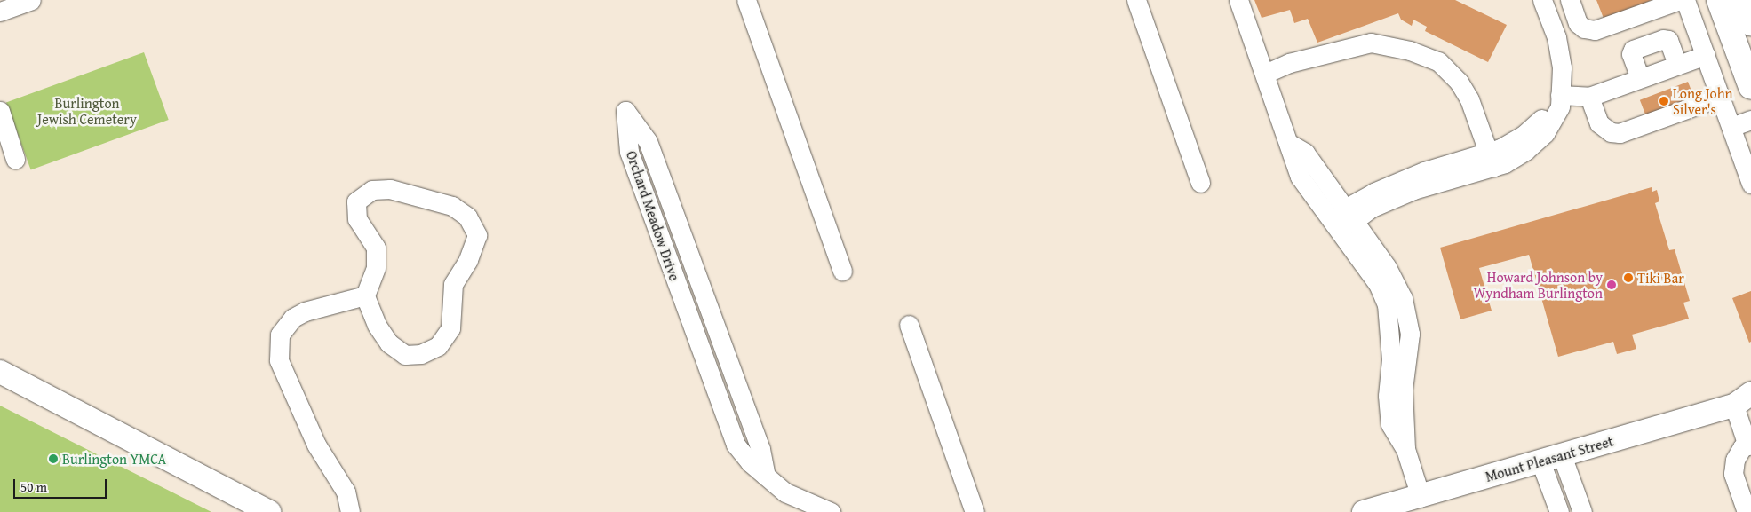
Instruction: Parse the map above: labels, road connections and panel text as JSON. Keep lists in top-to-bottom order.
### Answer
{
  "streets": {
    "main road": ["Mount Pleasant Street"],
    "street": ["Orchard Meadow Drive"]
  },
  "parks": ["Burlington Jewish Cemetery"],
  "places": [
    "Long John Silver's",
    "Tiki Bar",
    "Howard Johnson by Wyndham Burlington",
    "Burlington YMCA"
  ],
  "scale_bar": "50 m"
}
